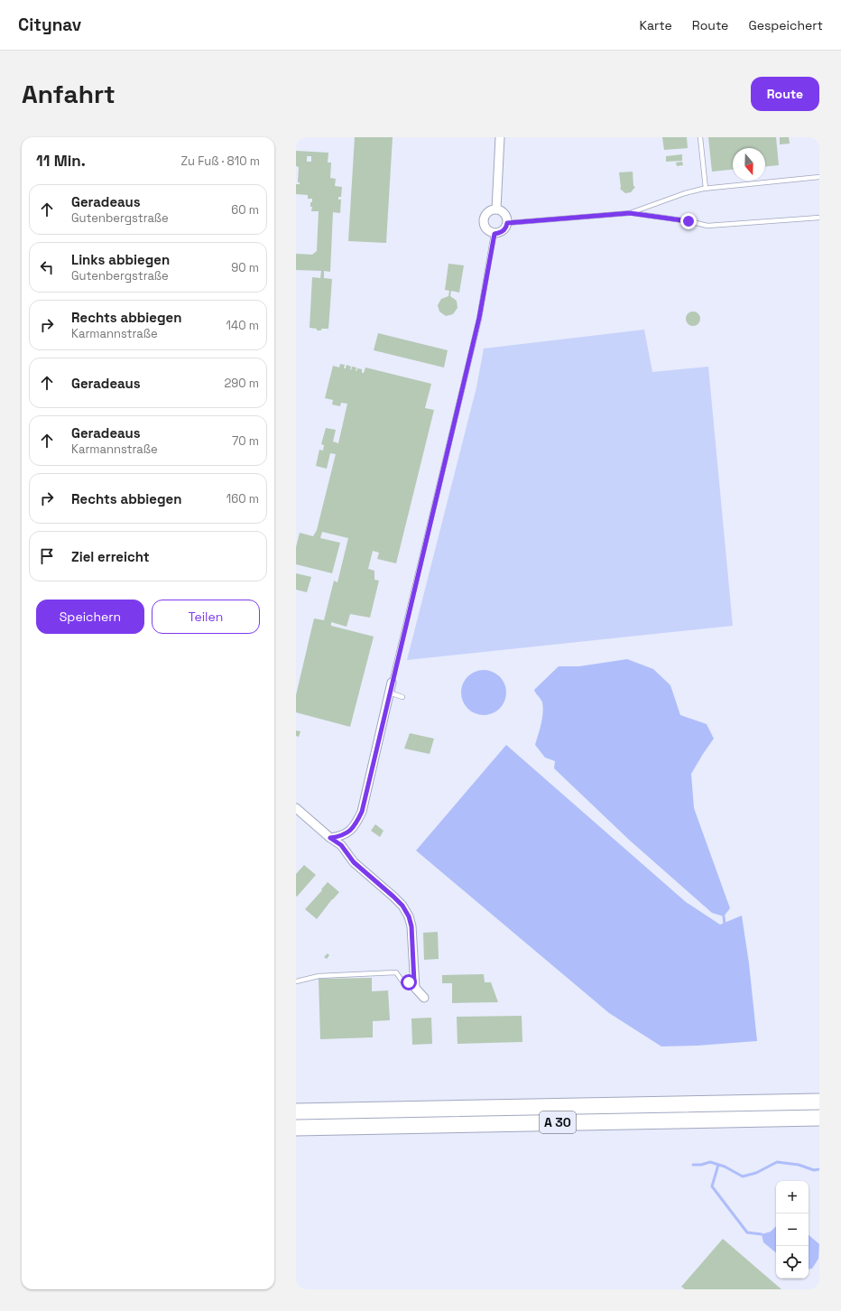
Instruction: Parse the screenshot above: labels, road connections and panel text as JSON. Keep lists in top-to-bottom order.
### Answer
{
  "streets": {
    "highway": ["A 30"]
  },
  "north": "bottom",
  "page": {
    "header": "Citynav",
    "nav": ["Karte", "Route", "Gespeichert"],
    "buttons": [
      "Route",
      ["Speichern", "Teilen"]
    ],
    "title": "Anfahrt",
    "heading": ["11 Min.", "Zu Fuß · 810 m"],
    "list": [
      ["Geradeaus", "Gutenbergstraße", "60 m"],
      ["Links abbiegen", "Gutenbergstraße", "90 m"],
      ["Rechts abbiegen", "Karmannstraße", "140 m"],
      ["Geradeaus", "290 m"],
      ["Geradeaus", "Karmannstraße", "70 m"],
      ["Rechts abbiegen", "160 m"],
      "Ziel erreicht"
    ],
    "map_buttons": ["+", "−"]
  }
}
